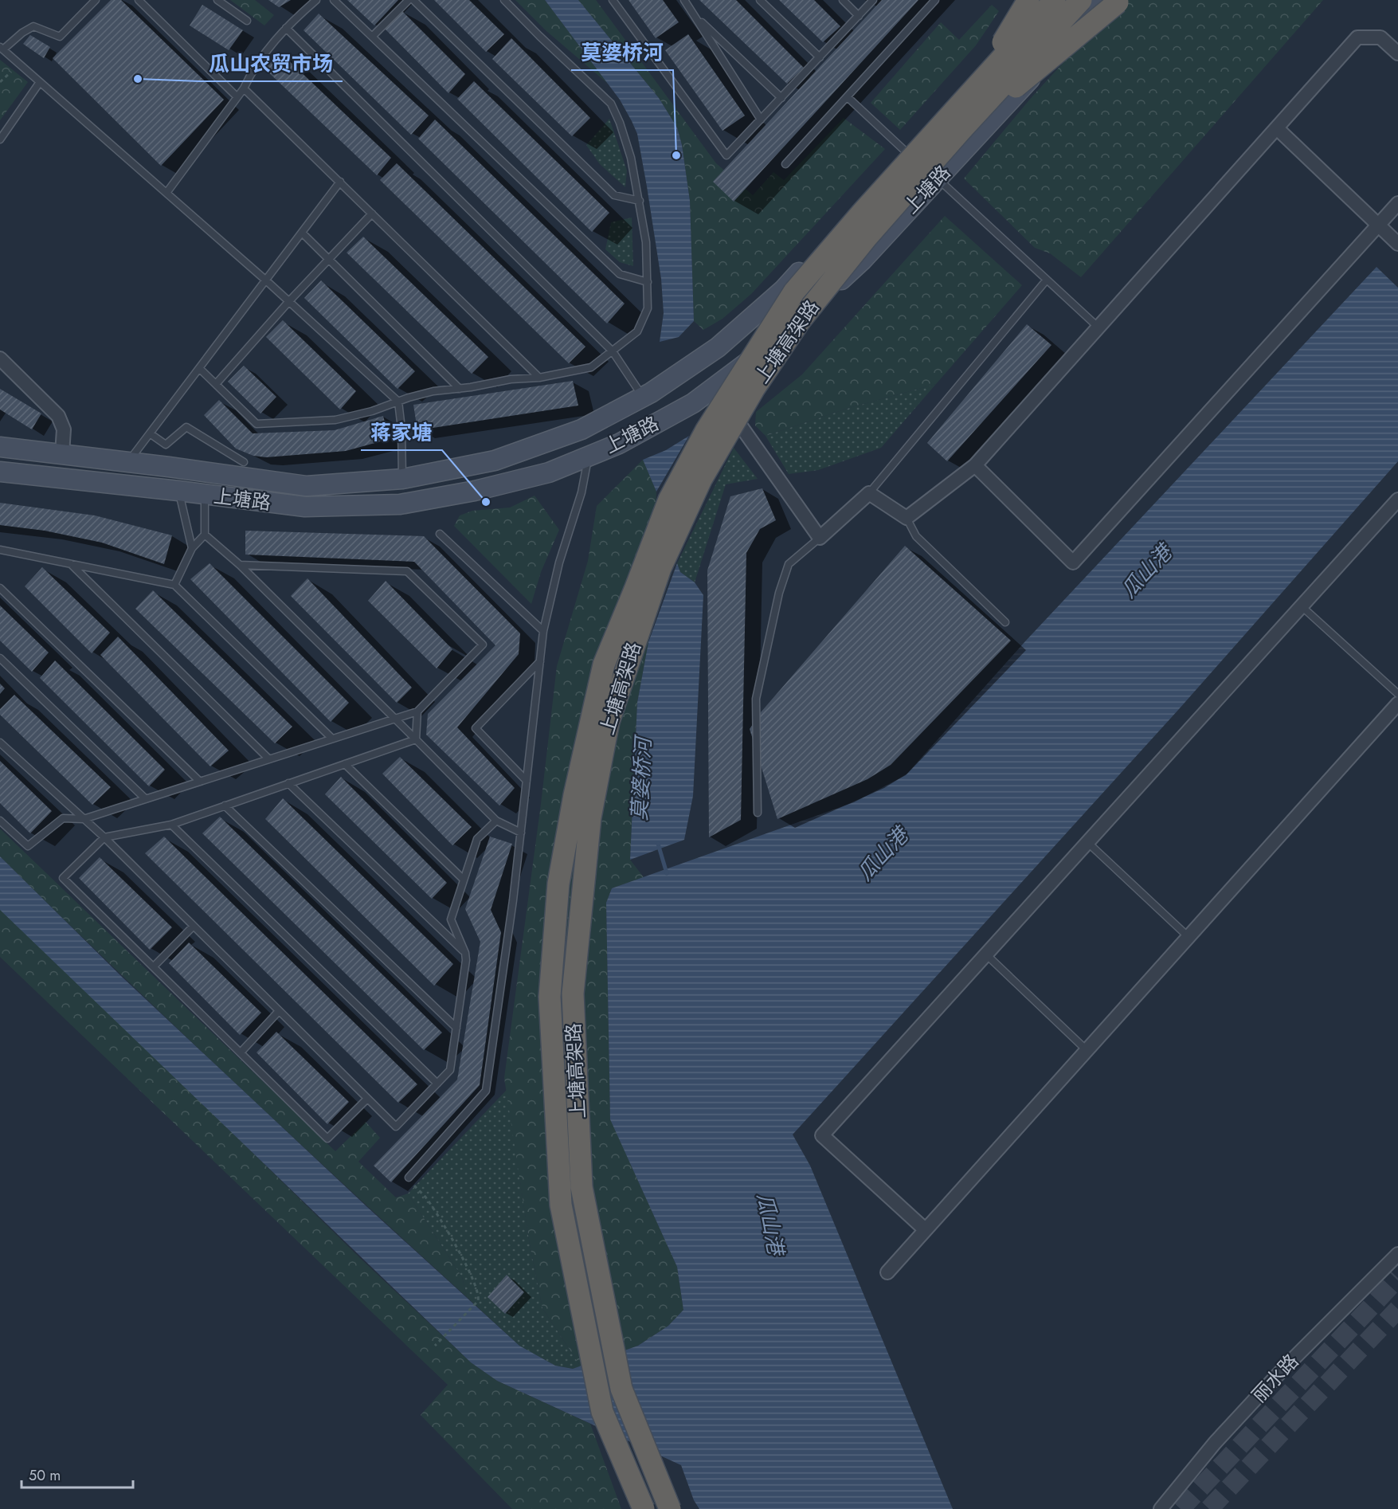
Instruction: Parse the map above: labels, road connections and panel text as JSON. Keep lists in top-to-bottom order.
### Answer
{
  "streets": {
    "highway": ["上塘高架路"],
    "main road": ["上塘路"],
    "street": ["丽水路"]
  },
  "crossings": [
    ["上塘路", "上塘高架路"]
  ],
  "water": ["瓜山港", "莫婆桥河"],
  "places": ["瓜山农贸市场", "莫婆桥河", "蒋家塘"],
  "scale_bar": "50 m"
}
